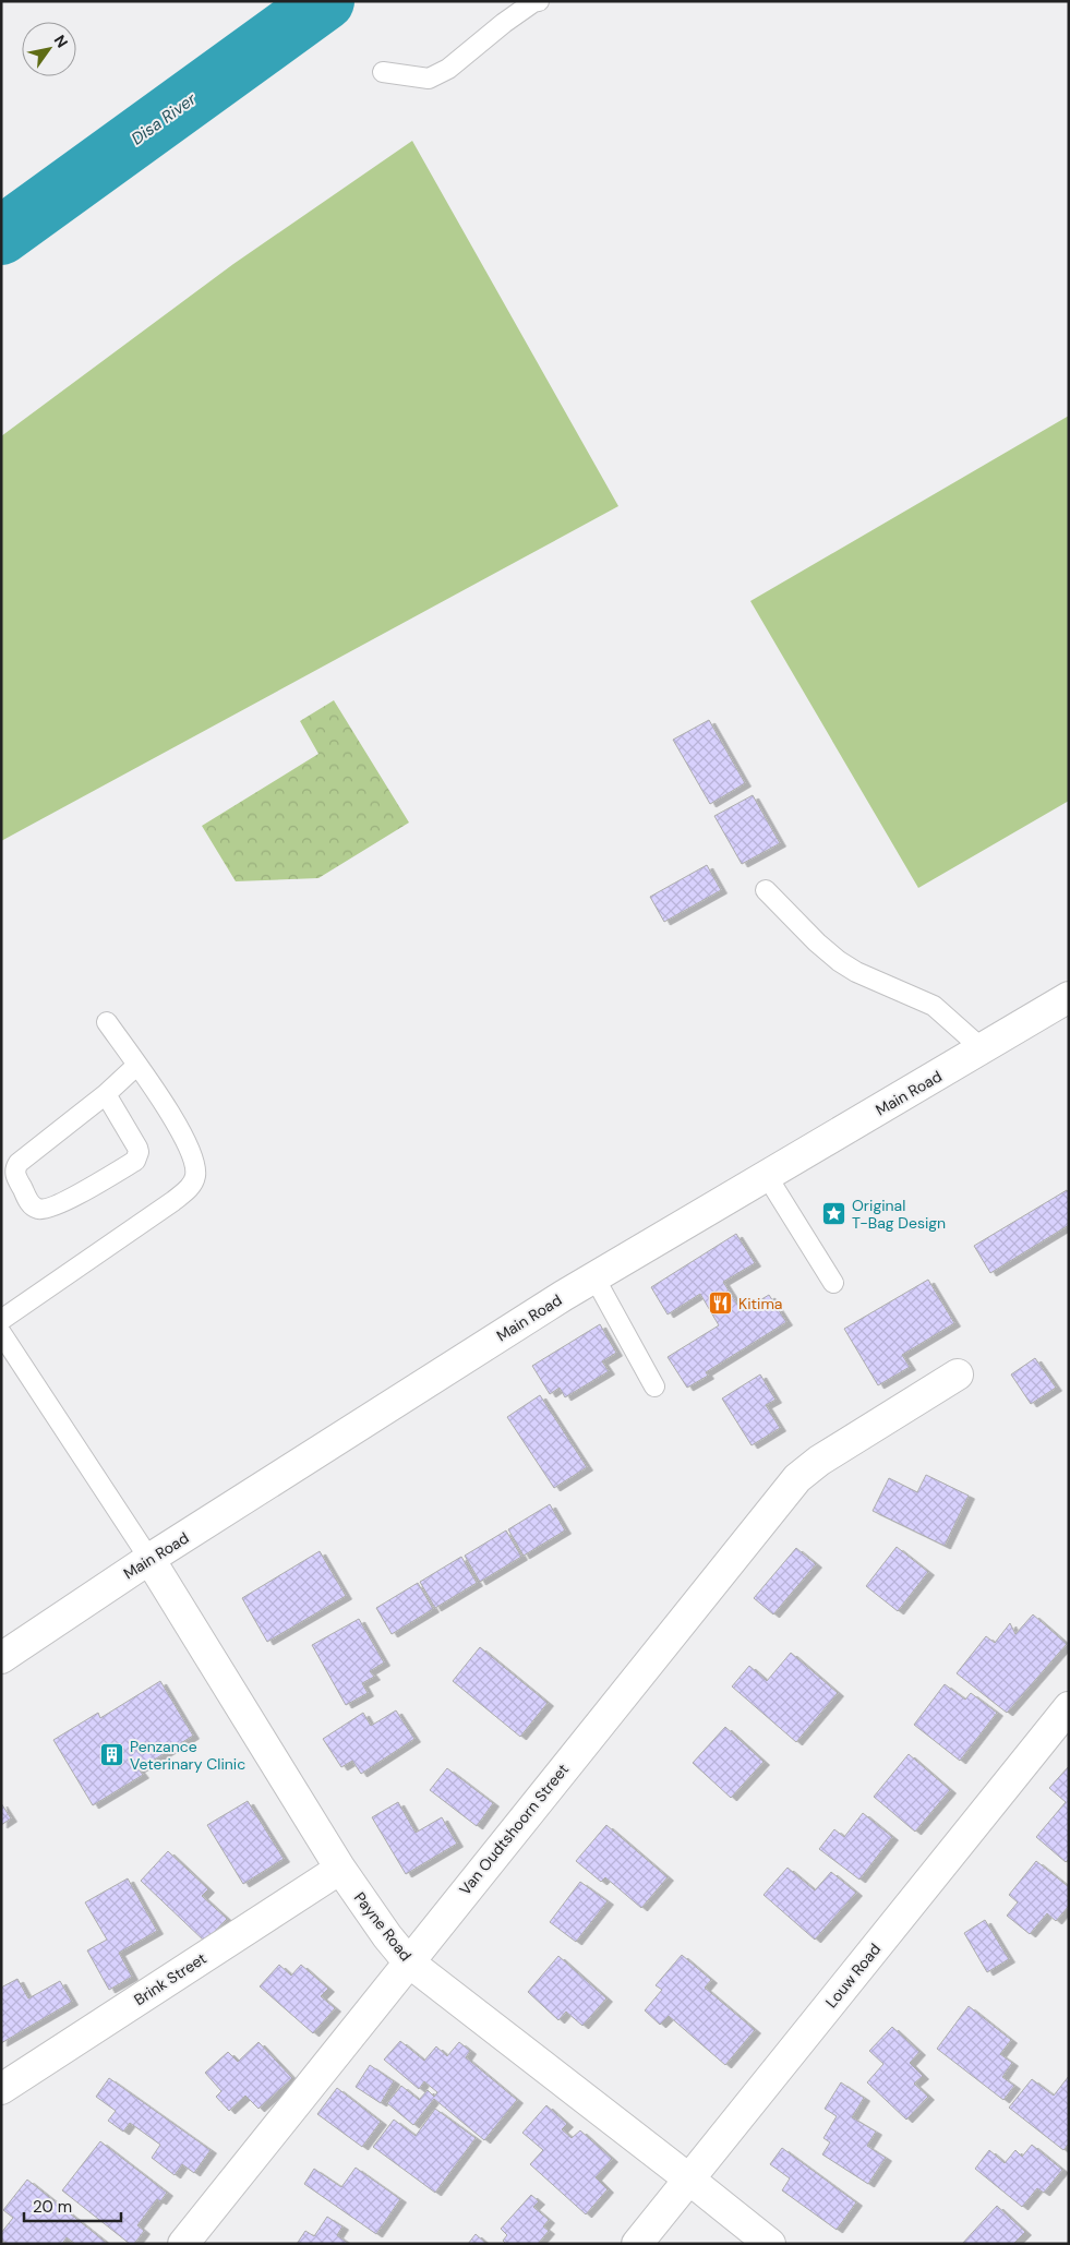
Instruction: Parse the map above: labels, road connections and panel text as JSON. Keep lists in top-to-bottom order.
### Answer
{
  "streets": {
    "street": [
      "Main Road",
      "Van Oudtshoorn Street",
      "Payne Road",
      "Louw Road",
      "Brink Street"
    ]
  },
  "crossings": [
    ["Main Road", "Payne Road"],
    ["Van Oudtshoorn Street", "Payne Road"],
    ["Payne Road", "Louw Road"],
    ["Payne Road", "Brink Street"]
  ],
  "water": ["Disa River"],
  "places": {
    "place": ["Original T-Bag Design"],
    "restaurant": ["Kitima"],
    "building": ["Penzance Veterinary Clinic"]
  },
  "scale_bar": "20 m",
  "north": "top right"
}
